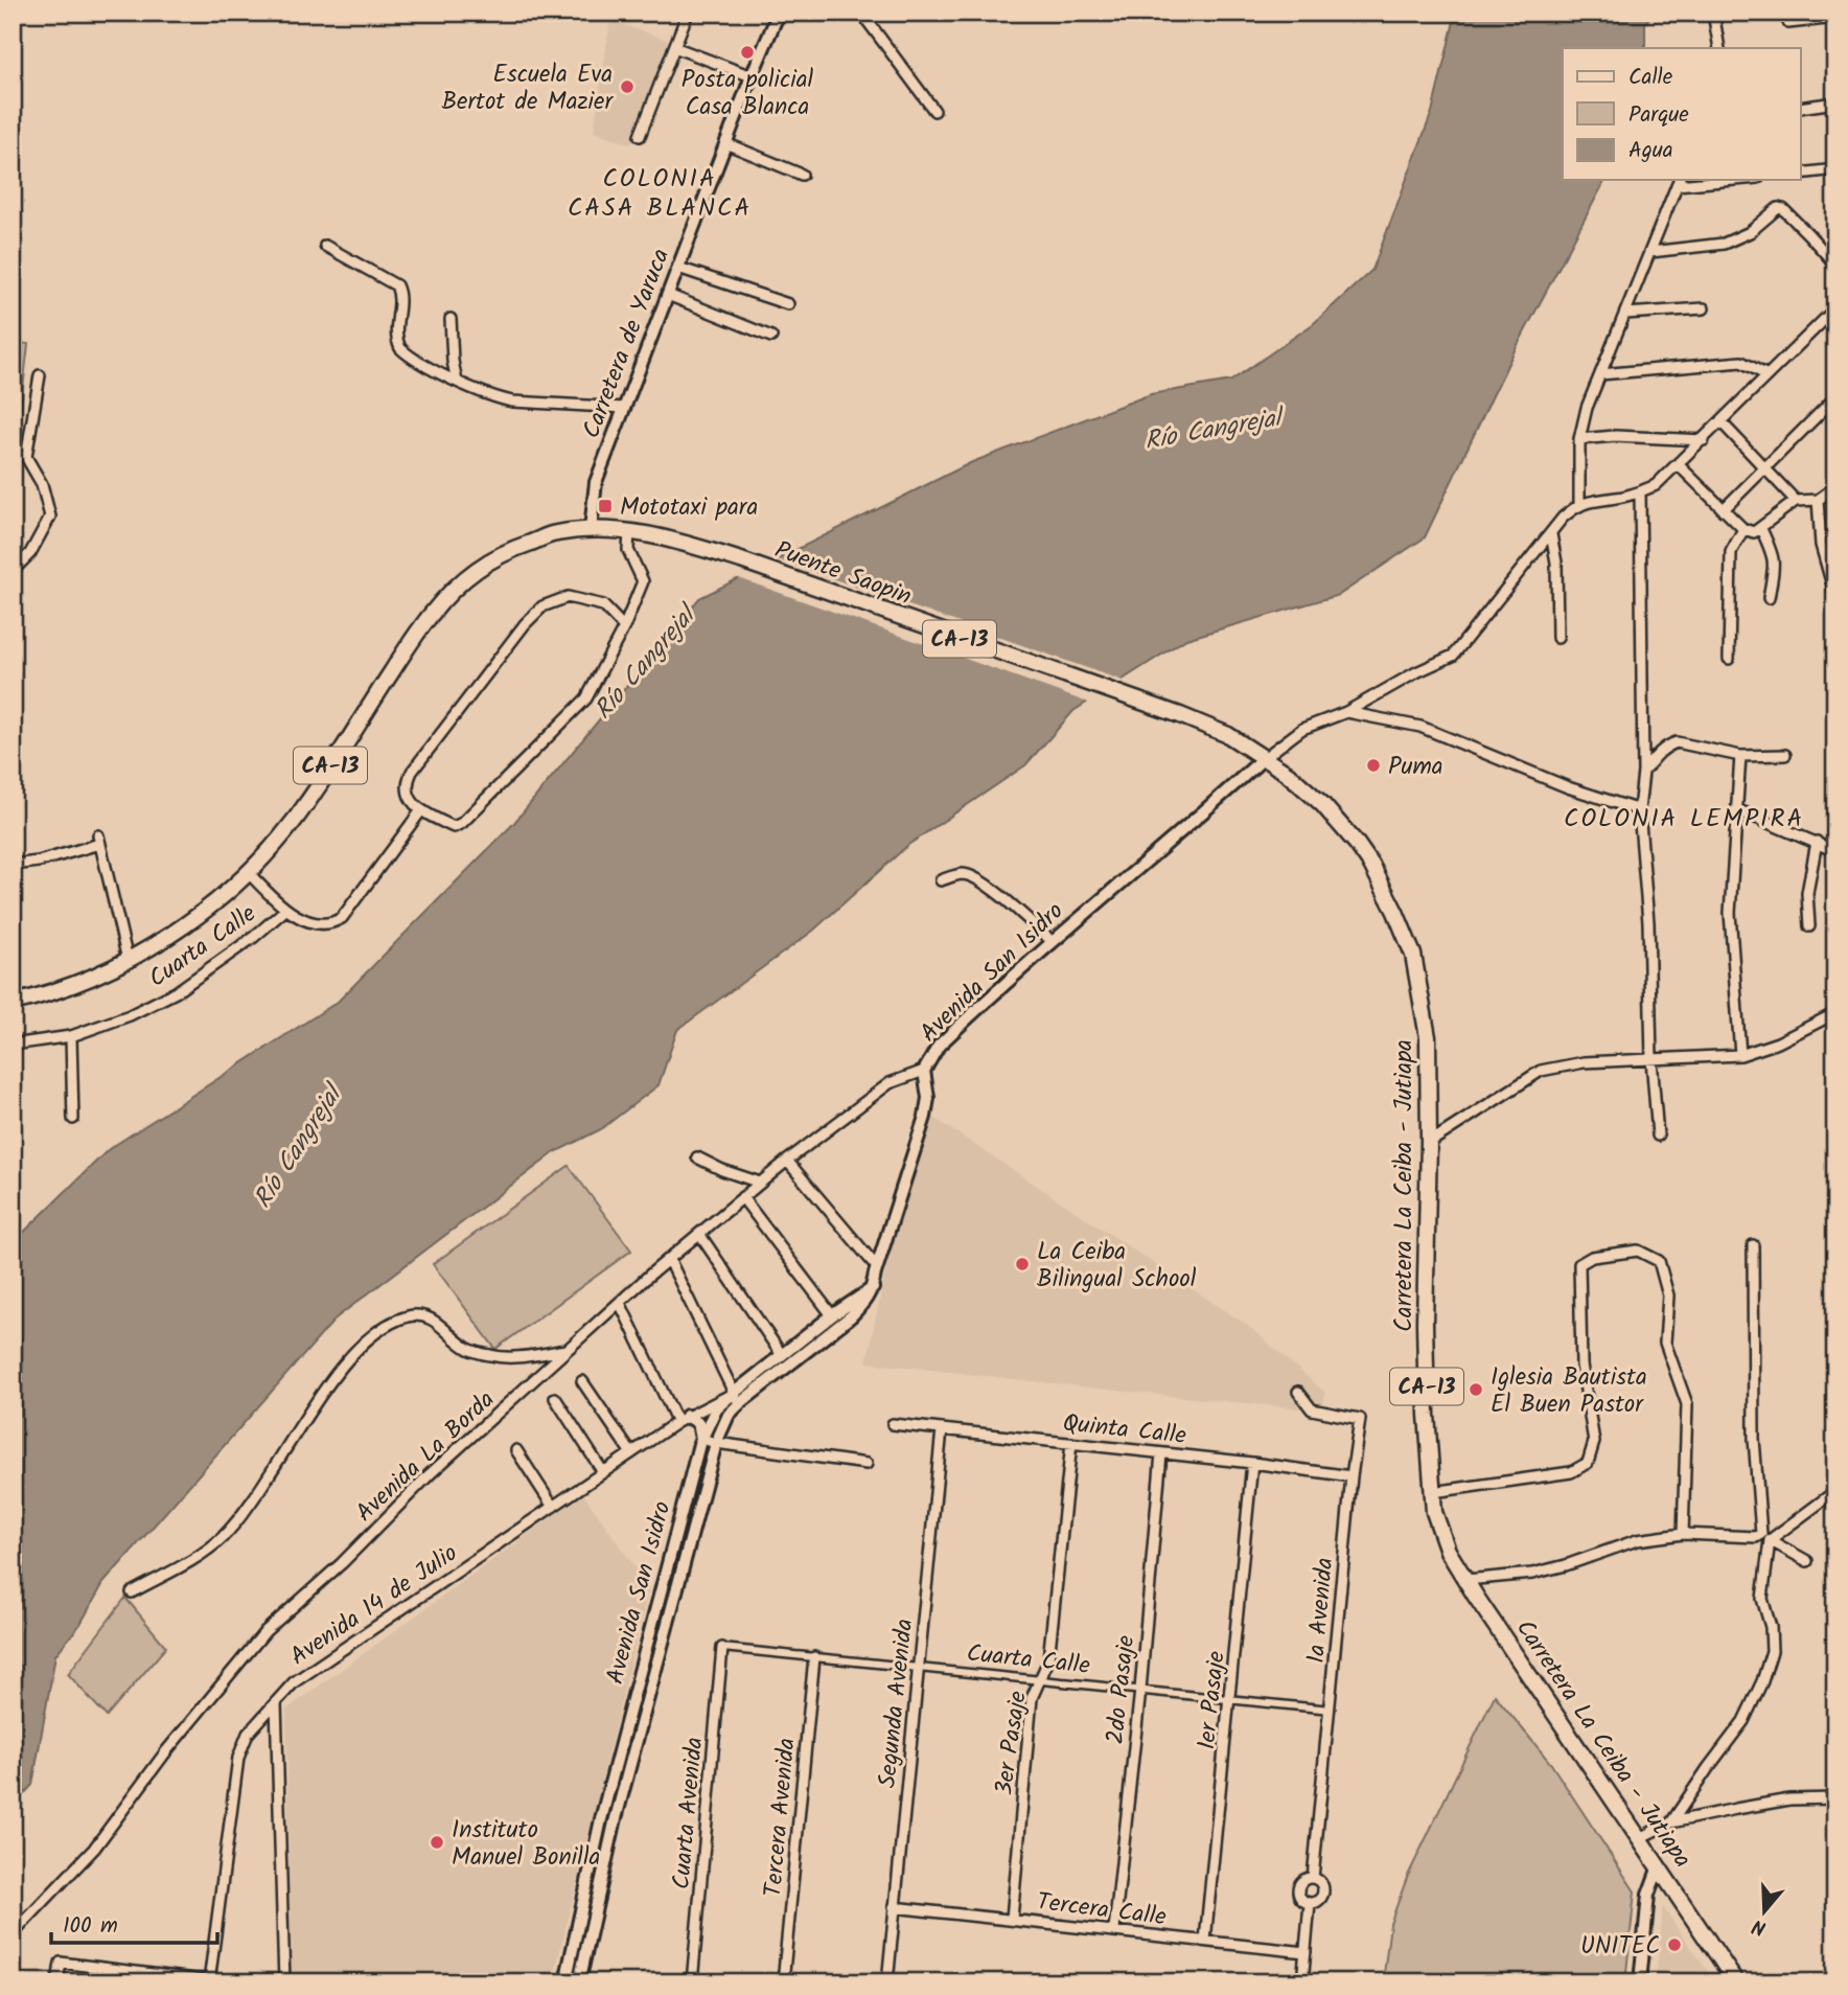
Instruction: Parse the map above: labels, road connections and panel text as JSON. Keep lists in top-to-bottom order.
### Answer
{
  "streets": {
    "main road": ["Puente Saopin", "CA-13", "Carretera La Ceiba - Jutiapa"],
    "street": [
      "Carretera de Yaruca",
      "Cuarta Calle",
      "Avenida San Isidro",
      "Quinta Calle",
      "Avenida La Borda",
      "Avenida 14 de Julio",
      "1a Avenida",
      "2do Pasaje",
      "1er Pasaje",
      "Segunda Avenida",
      "3er Pasaje",
      "Cuarta Avenida",
      "Tercera Avenida",
      "Tercera Calle"
    ]
  },
  "crossings": [
    ["Carretera de Yaruca", "CA-13"],
    ["Puente Saopin", "CA-13"],
    ["Puente Saopin", "Carretera La Ceiba - Jutiapa"],
    ["Cuarta Calle", "1a Avenida"],
    ["Cuarta Calle", "2do Pasaje"],
    ["Cuarta Calle", "1er Pasaje"],
    ["Cuarta Calle", "Segunda Avenida"],
    ["Cuarta Calle", "3er Pasaje"],
    ["Cuarta Calle", "Cuarta Avenida"],
    ["Cuarta Calle", "Tercera Avenida"],
    ["Avenida San Isidro", "Carretera La Ceiba - Jutiapa"],
    ["Avenida San Isidro", "Avenida La Borda"],
    ["Avenida San Isidro", "Avenida 14 de Julio"],
    ["Quinta Calle", "1a Avenida"],
    ["Quinta Calle", "2do Pasaje"],
    ["Quinta Calle", "1er Pasaje"],
    ["Quinta Calle", "Segunda Avenida"],
    ["Quinta Calle", "3er Pasaje"],
    ["1a Avenida", "Tercera Calle"],
    ["2do Pasaje", "Tercera Calle"],
    ["1er Pasaje", "Tercera Calle"],
    ["Segunda Avenida", "Tercera Calle"],
    ["3er Pasaje", "Tercera Calle"]
  ],
  "districts": ["COLONIA CASA BLANCA", "COLONIA LEMPIRA"],
  "water": ["Río Cangrejal"],
  "places": {
    "other": [
      "Posta policial Casa Blanca",
      "Escuela Eva Bertot de Mazier",
      "Puma",
      "La Ceiba Bilingual School",
      "Iglesia Bautista El Buen Pastor",
      "Instituto Manuel Bonilla",
      "UNITEC"
    ],
    "transit": ["Mototaxi para"]
  },
  "legend": ["Calle", "Parque", "Agua"],
  "scale_bar": "100 m",
  "north": "bottom"
}
